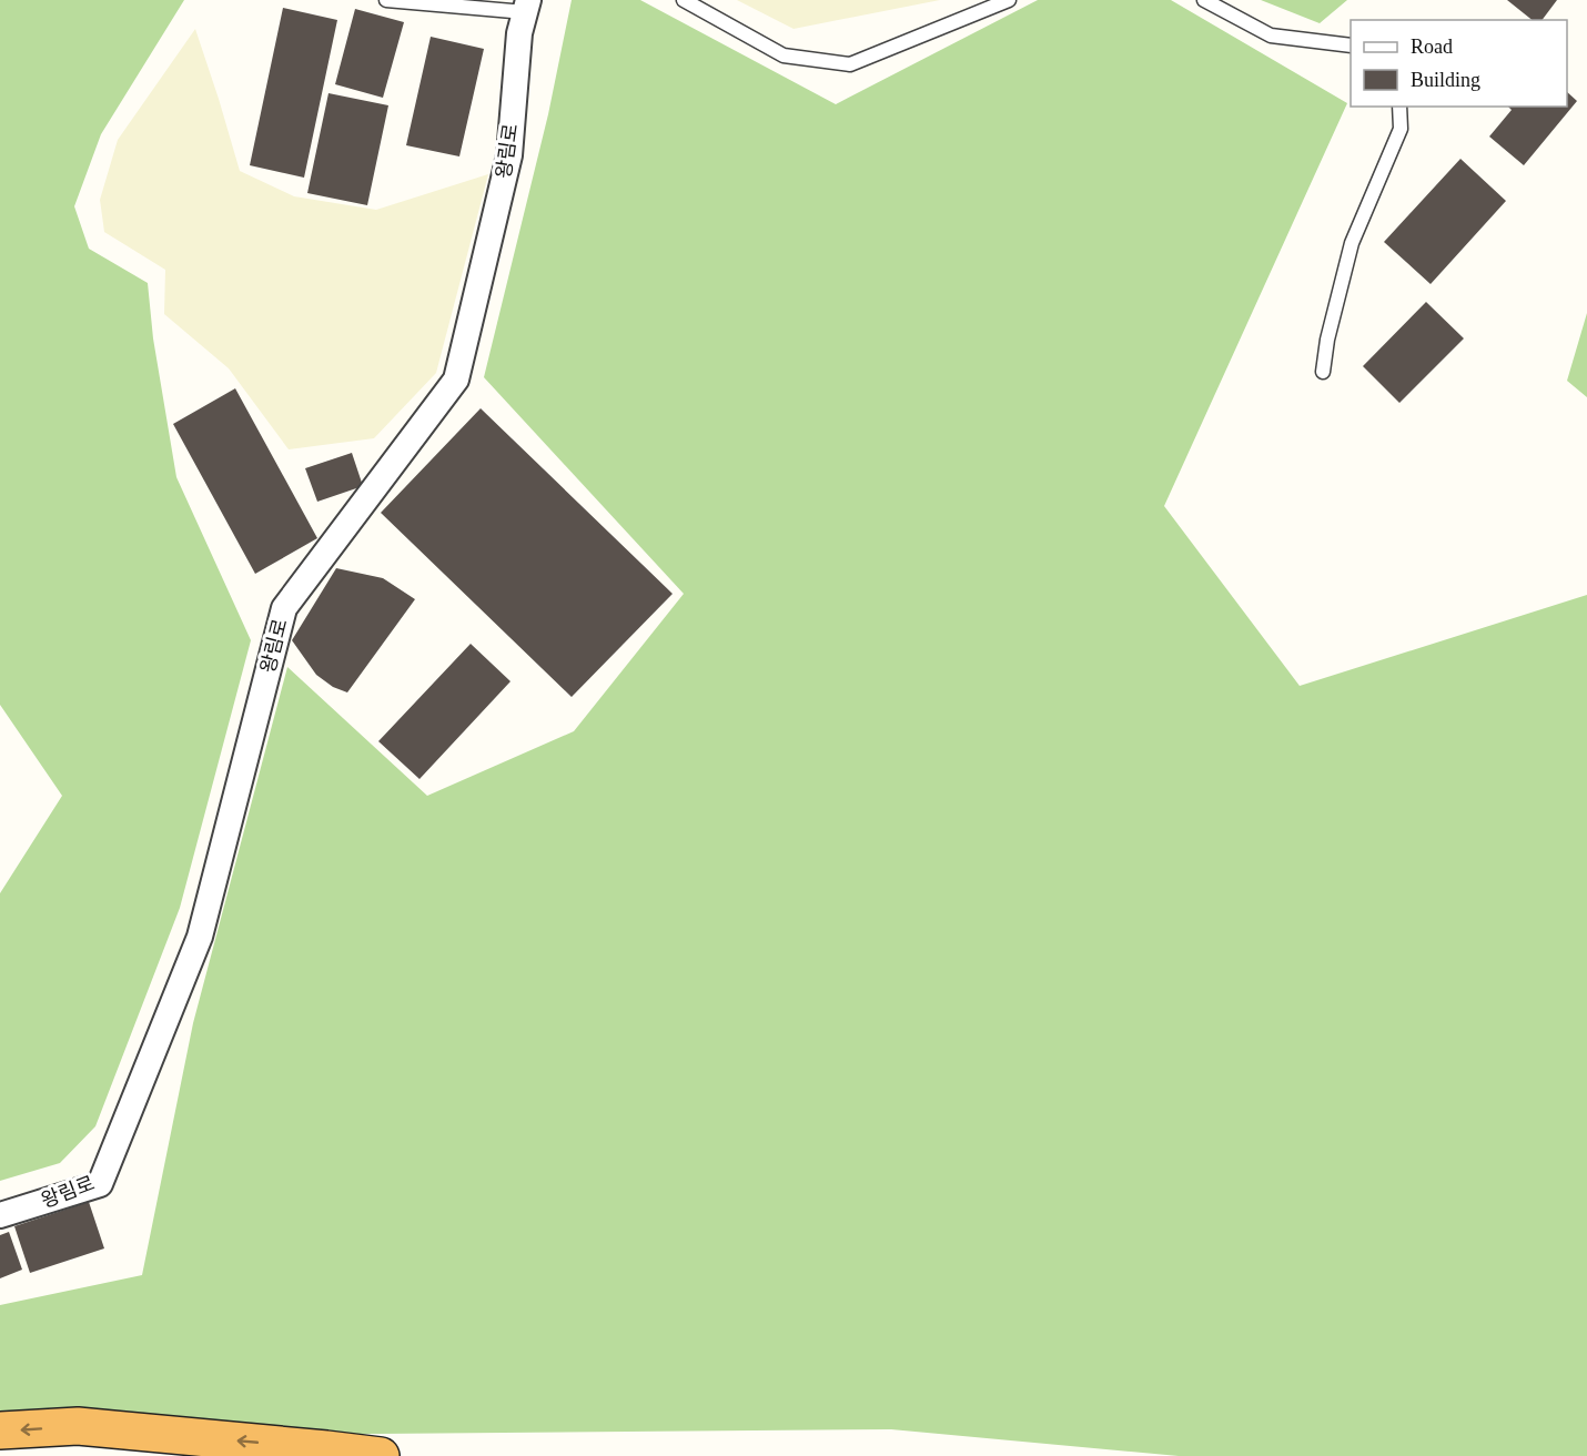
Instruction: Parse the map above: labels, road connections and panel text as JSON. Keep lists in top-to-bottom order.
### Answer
{
  "streets": {
    "street": ["왕림로"]
  },
  "legend": ["Road", "Building"]
}
